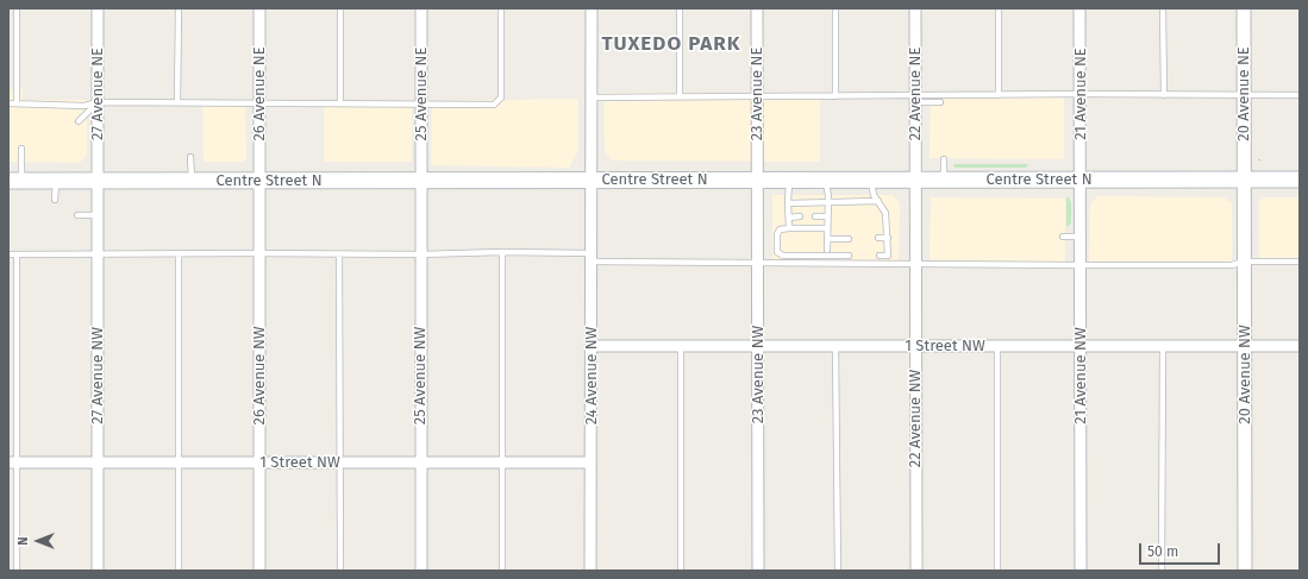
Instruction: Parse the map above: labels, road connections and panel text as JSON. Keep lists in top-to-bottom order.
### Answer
{
  "streets": {
    "main road": ["Centre Street N"],
    "street": [
      "27 Avenue NE",
      "26 Avenue NE",
      "25 Avenue NE",
      "23 Avenue NE",
      "22 Avenue NE",
      "21 Avenue NE",
      "20 Avenue NE",
      "1 Street NW",
      "23 Avenue NW",
      "20 Avenue NW",
      "27 Avenue NW",
      "26 Avenue NW",
      "25 Avenue NW",
      "24 Avenue NW",
      "21 Avenue NW",
      "22 Avenue NW"
    ]
  },
  "crossings": [
    ["27 Avenue NE", "Centre Street N"],
    ["27 Avenue NE", "27 Avenue NW"],
    ["26 Avenue NE", "Centre Street N"],
    ["26 Avenue NE", "26 Avenue NW"],
    ["25 Avenue NE", "Centre Street N"],
    ["25 Avenue NE", "25 Avenue NW"],
    ["23 Avenue NE", "Centre Street N"],
    ["23 Avenue NE", "23 Avenue NW"],
    ["22 Avenue NE", "Centre Street N"],
    ["22 Avenue NE", "22 Avenue NW"],
    ["21 Avenue NE", "Centre Street N"],
    ["21 Avenue NE", "21 Avenue NW"],
    ["20 Avenue NE", "Centre Street N"],
    ["20 Avenue NE", "20 Avenue NW"],
    ["Centre Street N", "23 Avenue NW"],
    ["Centre Street N", "20 Avenue NW"],
    ["Centre Street N", "27 Avenue NW"],
    ["Centre Street N", "26 Avenue NW"],
    ["Centre Street N", "25 Avenue NW"],
    ["Centre Street N", "24 Avenue NW"],
    ["Centre Street N", "21 Avenue NW"],
    ["Centre Street N", "22 Avenue NW"],
    ["1 Street NW", "23 Avenue NW"],
    ["1 Street NW", "20 Avenue NW"],
    ["1 Street NW", "27 Avenue NW"],
    ["1 Street NW", "26 Avenue NW"],
    ["1 Street NW", "25 Avenue NW"],
    ["1 Street NW", "24 Avenue NW"],
    ["1 Street NW", "21 Avenue NW"],
    ["1 Street NW", "22 Avenue NW"]
  ],
  "districts": ["TUXEDO PARK"],
  "scale_bar": "50 m",
  "north": "left"
}
